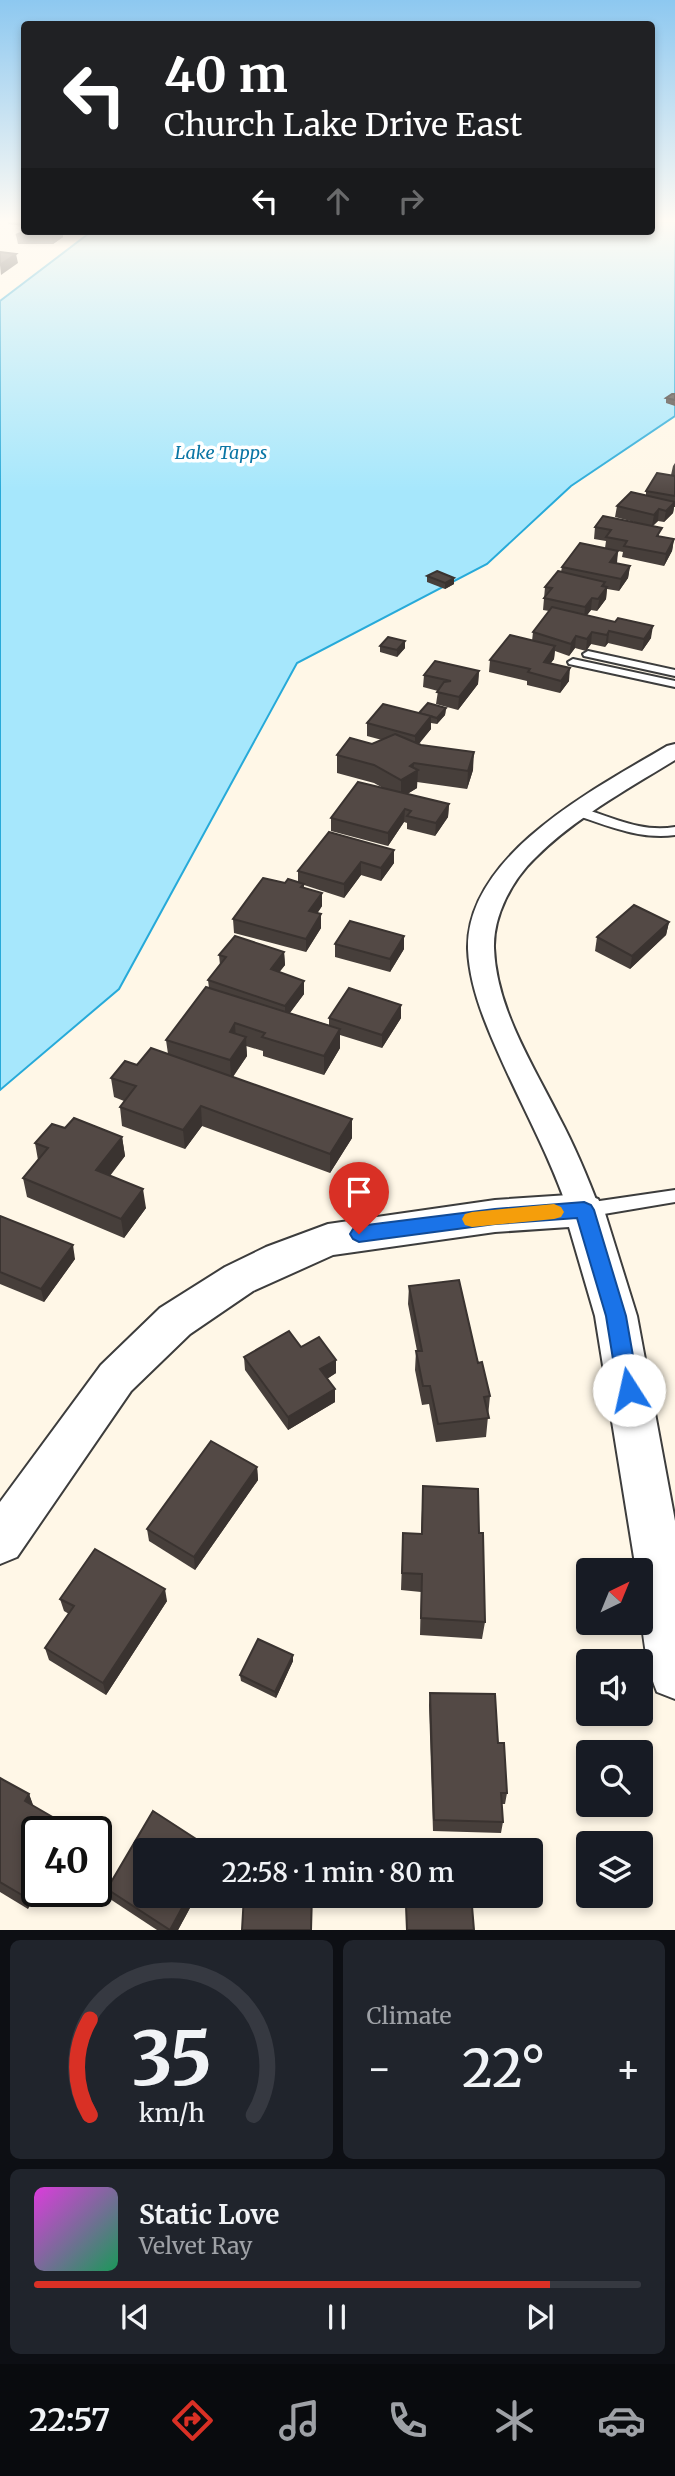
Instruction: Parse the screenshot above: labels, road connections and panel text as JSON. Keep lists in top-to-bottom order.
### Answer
{
  "water": ["Lake Tapps"],
  "north": "top right",
  "page": {
    "turn": ["40 m", "Church Lake Drive East"],
    "limit": "40",
    "trip": "22:58 · 1 min · 80 m",
    "tile": "Climate",
    "heat": ["−", "22°", "+"],
    "song": ["Static Love", "Velvet Ray"],
    "tabs": "22:57",
    "gauge": ["35", "km/h"]
  }
}
